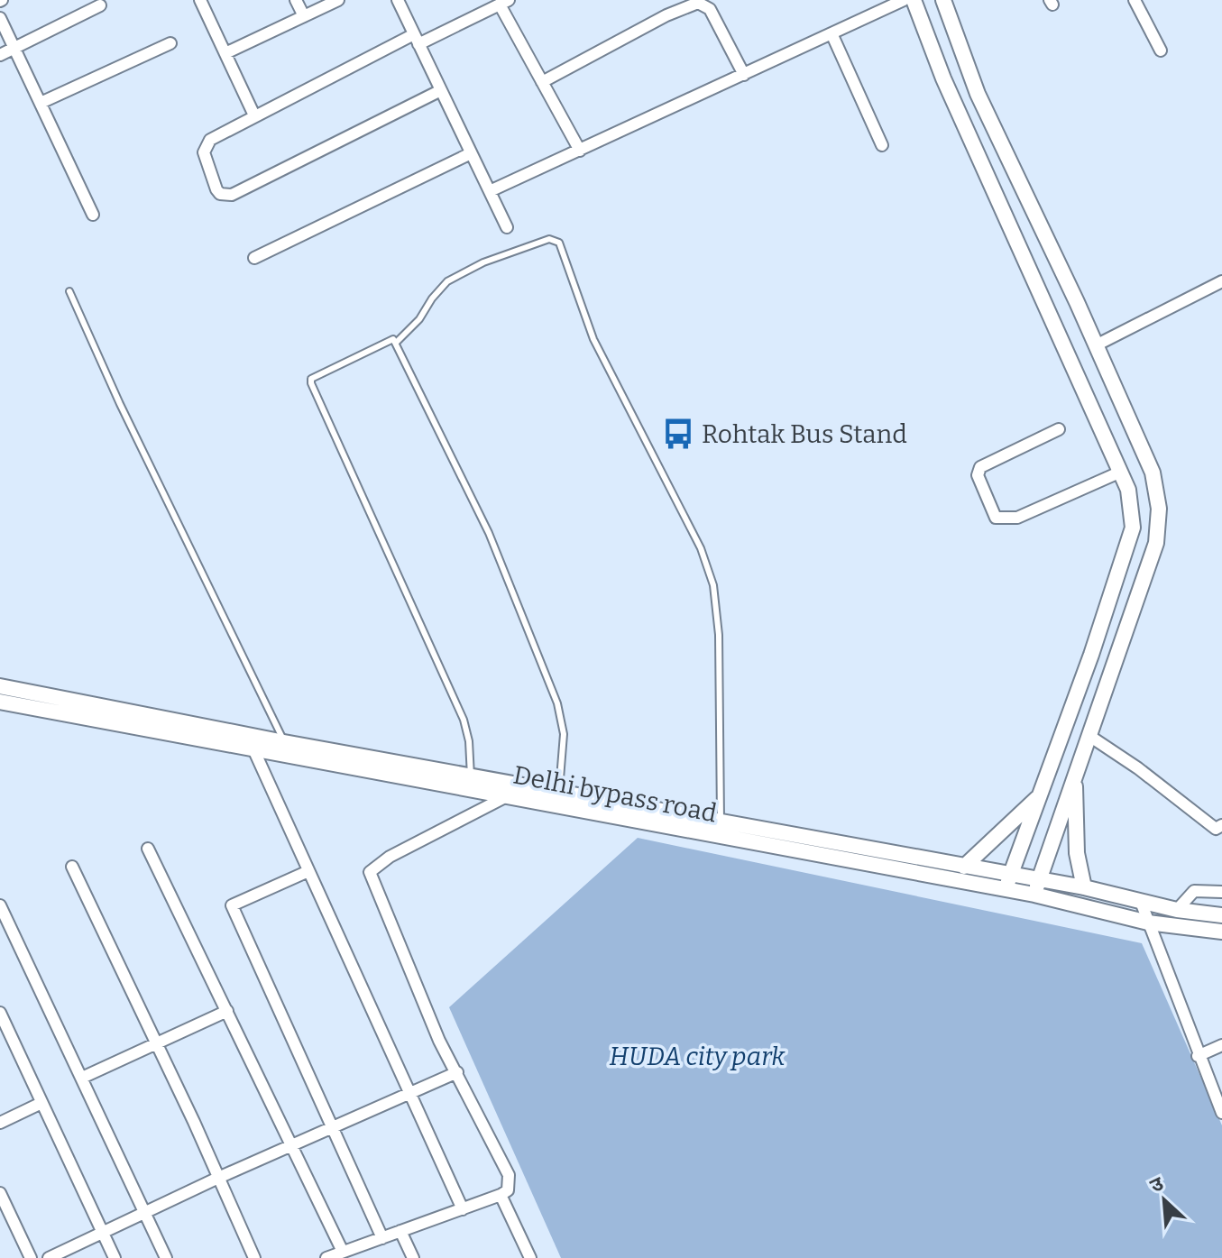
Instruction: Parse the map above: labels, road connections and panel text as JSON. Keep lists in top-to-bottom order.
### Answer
{
  "streets": {
    "main road": ["Delhi bypass road"]
  },
  "parks": ["HUDA city park"],
  "places": {
    "bus stop": ["Rohtak Bus Stand"]
  },
  "north": "top left"
}
